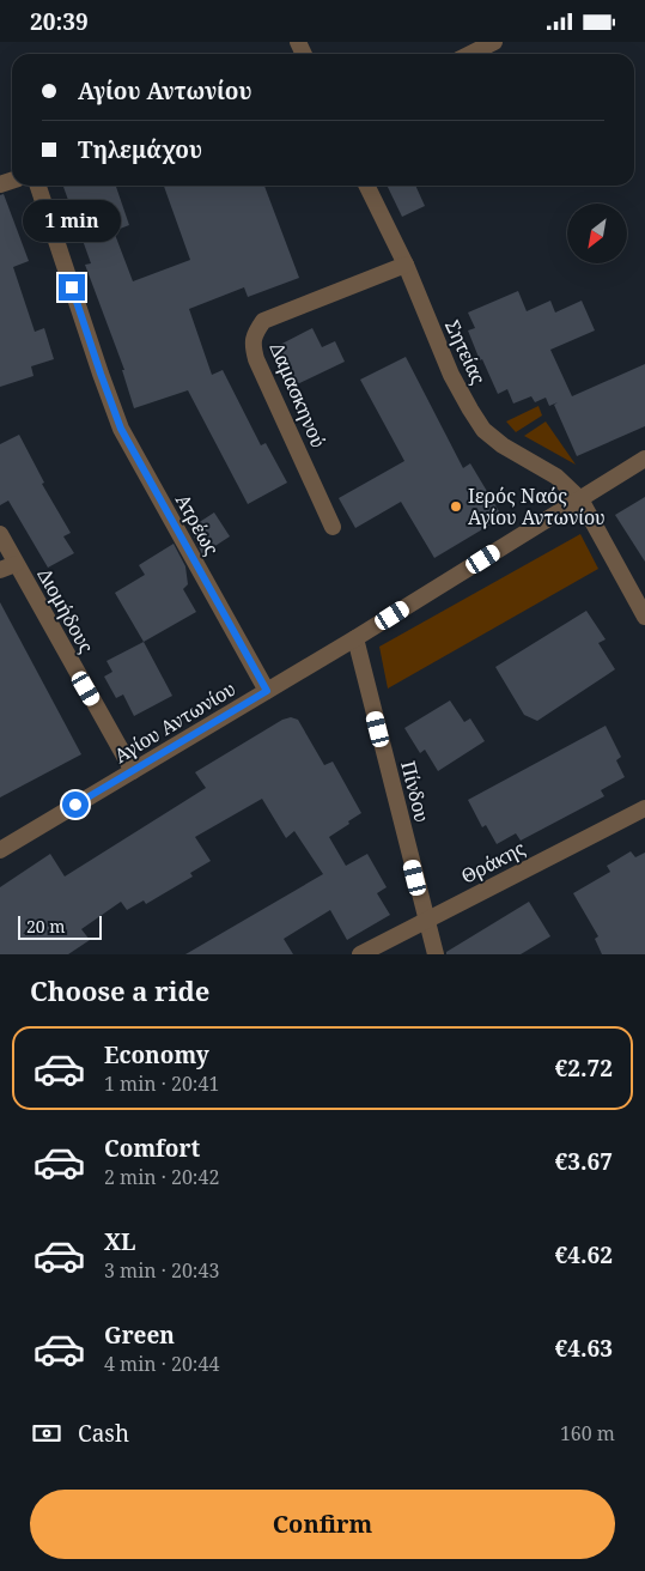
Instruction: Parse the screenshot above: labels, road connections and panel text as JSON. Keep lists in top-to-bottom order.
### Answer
{
  "streets": {
    "street": [
      "Σητείας",
      "Δαμασκηνού",
      "Ατρέως",
      "Διομήδους",
      "Αγίου Αντωνίου",
      "Πίνδου",
      "Θράκης"
    ]
  },
  "crossings": [
    ["Σητείας", "Δαμασκηνού"],
    ["Σητείας", "Αγίου Αντωνίου"],
    ["Ατρέως", "Αγίου Αντωνίου"],
    ["Διομήδους", "Αγίου Αντωνίου"],
    ["Αγίου Αντωνίου", "Πίνδου"],
    ["Πίνδου", "Θράκης"]
  ],
  "places": ["Ιερός Ναός Αγίου Αντωνίου"],
  "scale_bar": "20 m",
  "north": "bottom left",
  "page": {
    "status": "20:39",
    "banner": ["Αγίου Αντωνίου", "Τηλεμάχου"],
    "bubble": "1 min",
    "scale": "20 m",
    "heading": "Choose a ride",
    "list": [
      {
        "name": "Economy",
        "note": "1 min · 20:41",
        "value": "€2.72"
      },
      {
        "name": "Comfort",
        "note": "2 min · 20:42",
        "value": "€3.67"
      },
      {
        "name": "XL",
        "note": "3 min · 20:43",
        "value": "€4.62"
      },
      {
        "name": "Green",
        "note": "4 min · 20:44",
        "value": "€4.63"
      }
    ],
    "pay": ["Cash", "160 m"],
    "buttons": "Confirm"
  }
}
